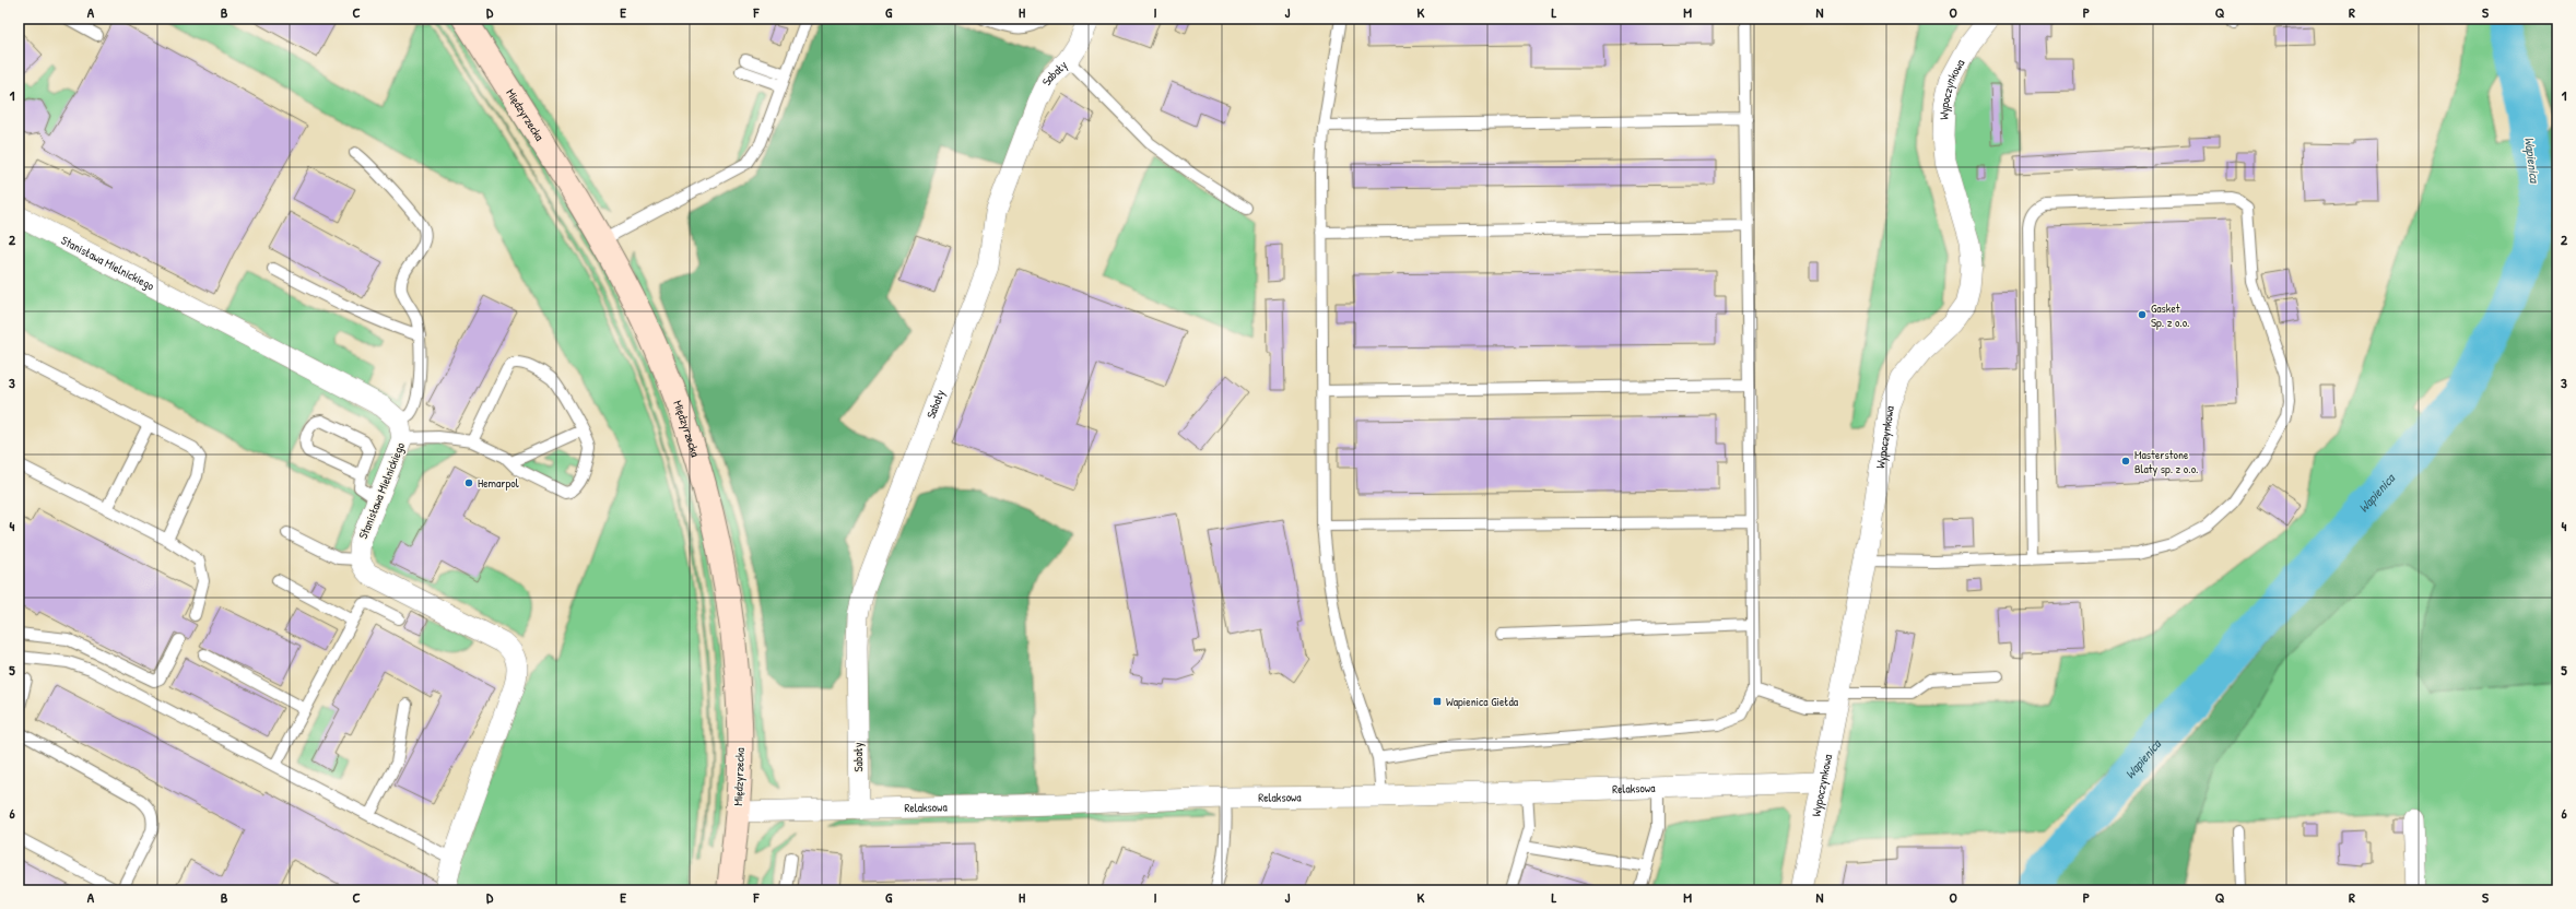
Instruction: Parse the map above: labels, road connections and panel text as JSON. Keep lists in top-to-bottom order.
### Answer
{
  "streets": {
    "main road": ["Międzyrzecka"],
    "street": [
      "Sabały",
      "Wypoczynkowa",
      "Stanisława Mielnickiego",
      "Relaksowa"
    ]
  },
  "crossings": [
    ["Sabały", "Relaksowa"],
    ["Wypoczynkowa", "Relaksowa"],
    ["Międzyrzecka", "Relaksowa"]
  ],
  "water": ["Wapienica"],
  "places": {
    "other": ["Gasket Sp. z o.o.", "Masterstone Blaty sp. z o.o.", "Hemarpol"],
    "transit": ["Wapienica Giełda"]
  },
  "grid": {
    "columns": [
      "A",
      "B",
      "C",
      "D",
      "E",
      "F",
      "G",
      "H",
      "I",
      "J",
      "K",
      "L",
      "M",
      "N",
      "O",
      "P",
      "Q",
      "R",
      "S"
    ],
    "rows": [
      "1",
      "2",
      "3",
      "4",
      "5",
      "6"
    ]
  }
}
